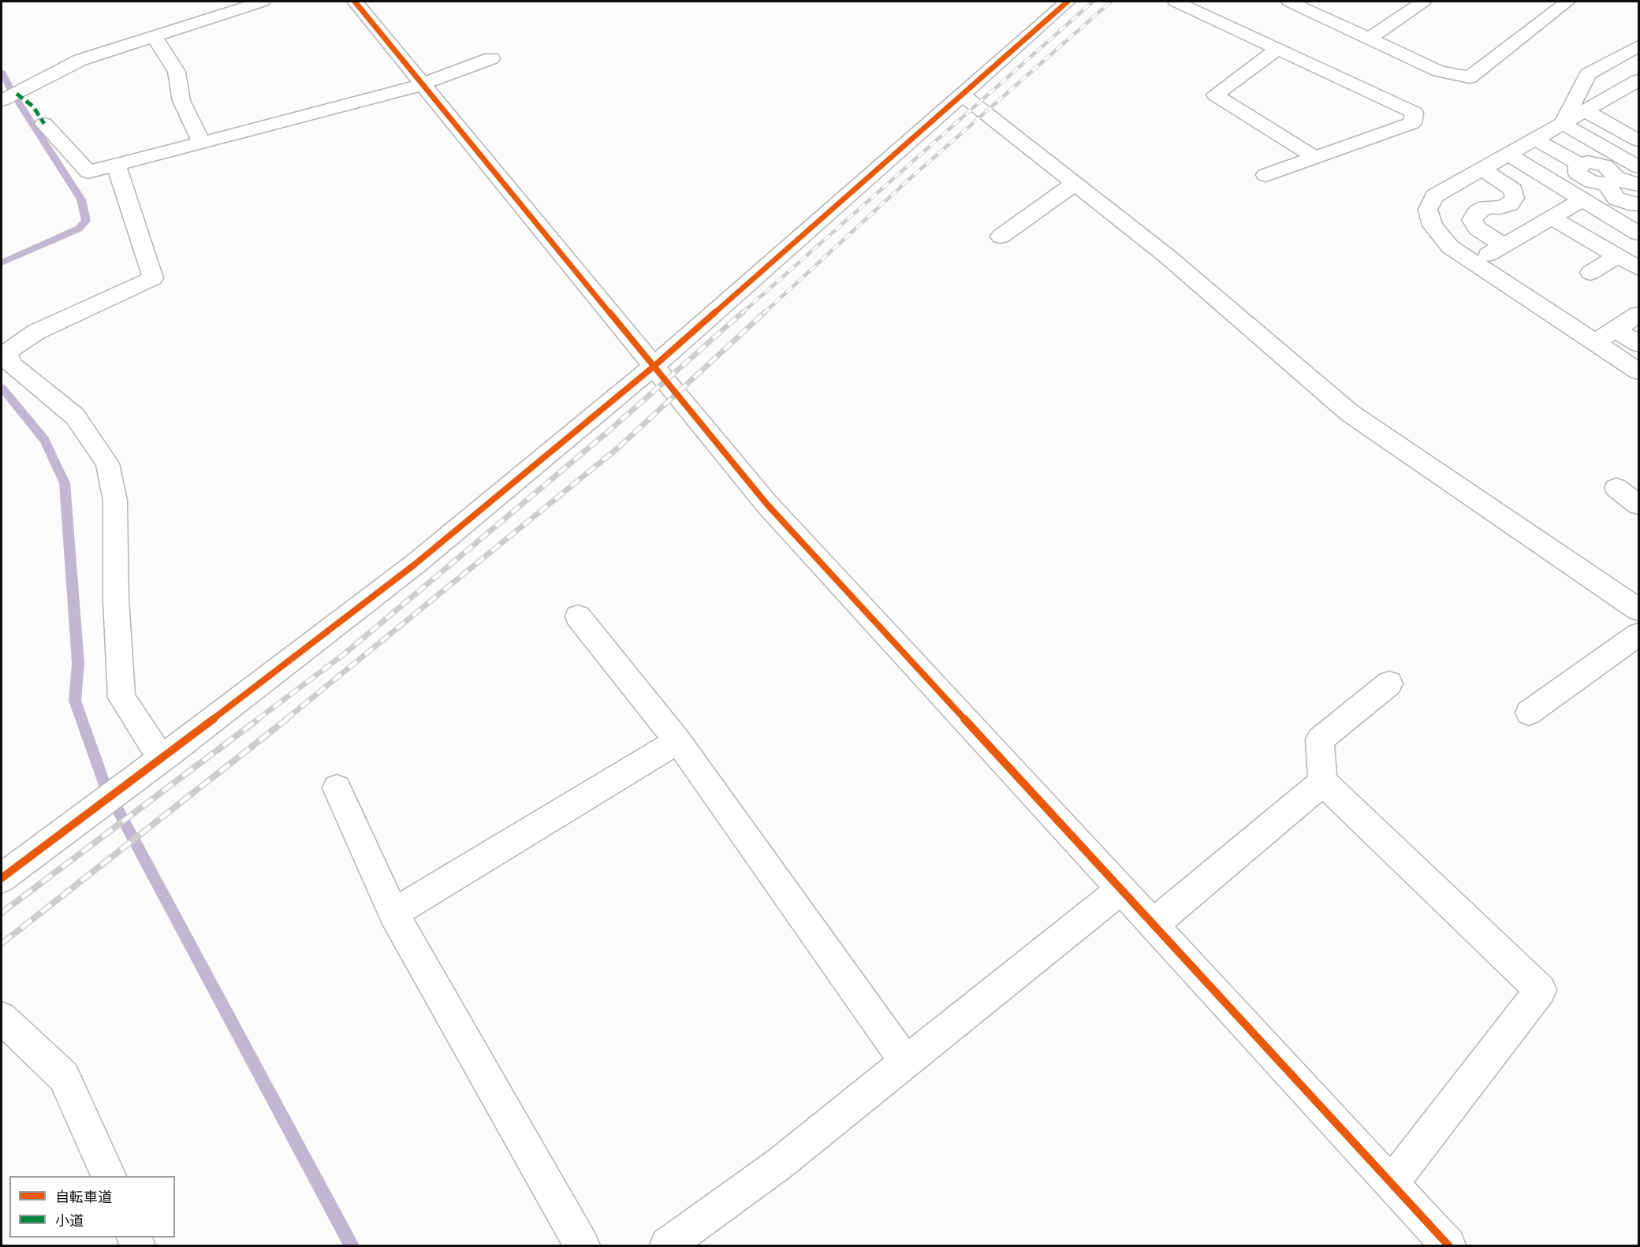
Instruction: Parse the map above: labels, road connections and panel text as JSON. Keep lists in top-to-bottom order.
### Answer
{
  "legend": ["自転車道", "小道"]
}
